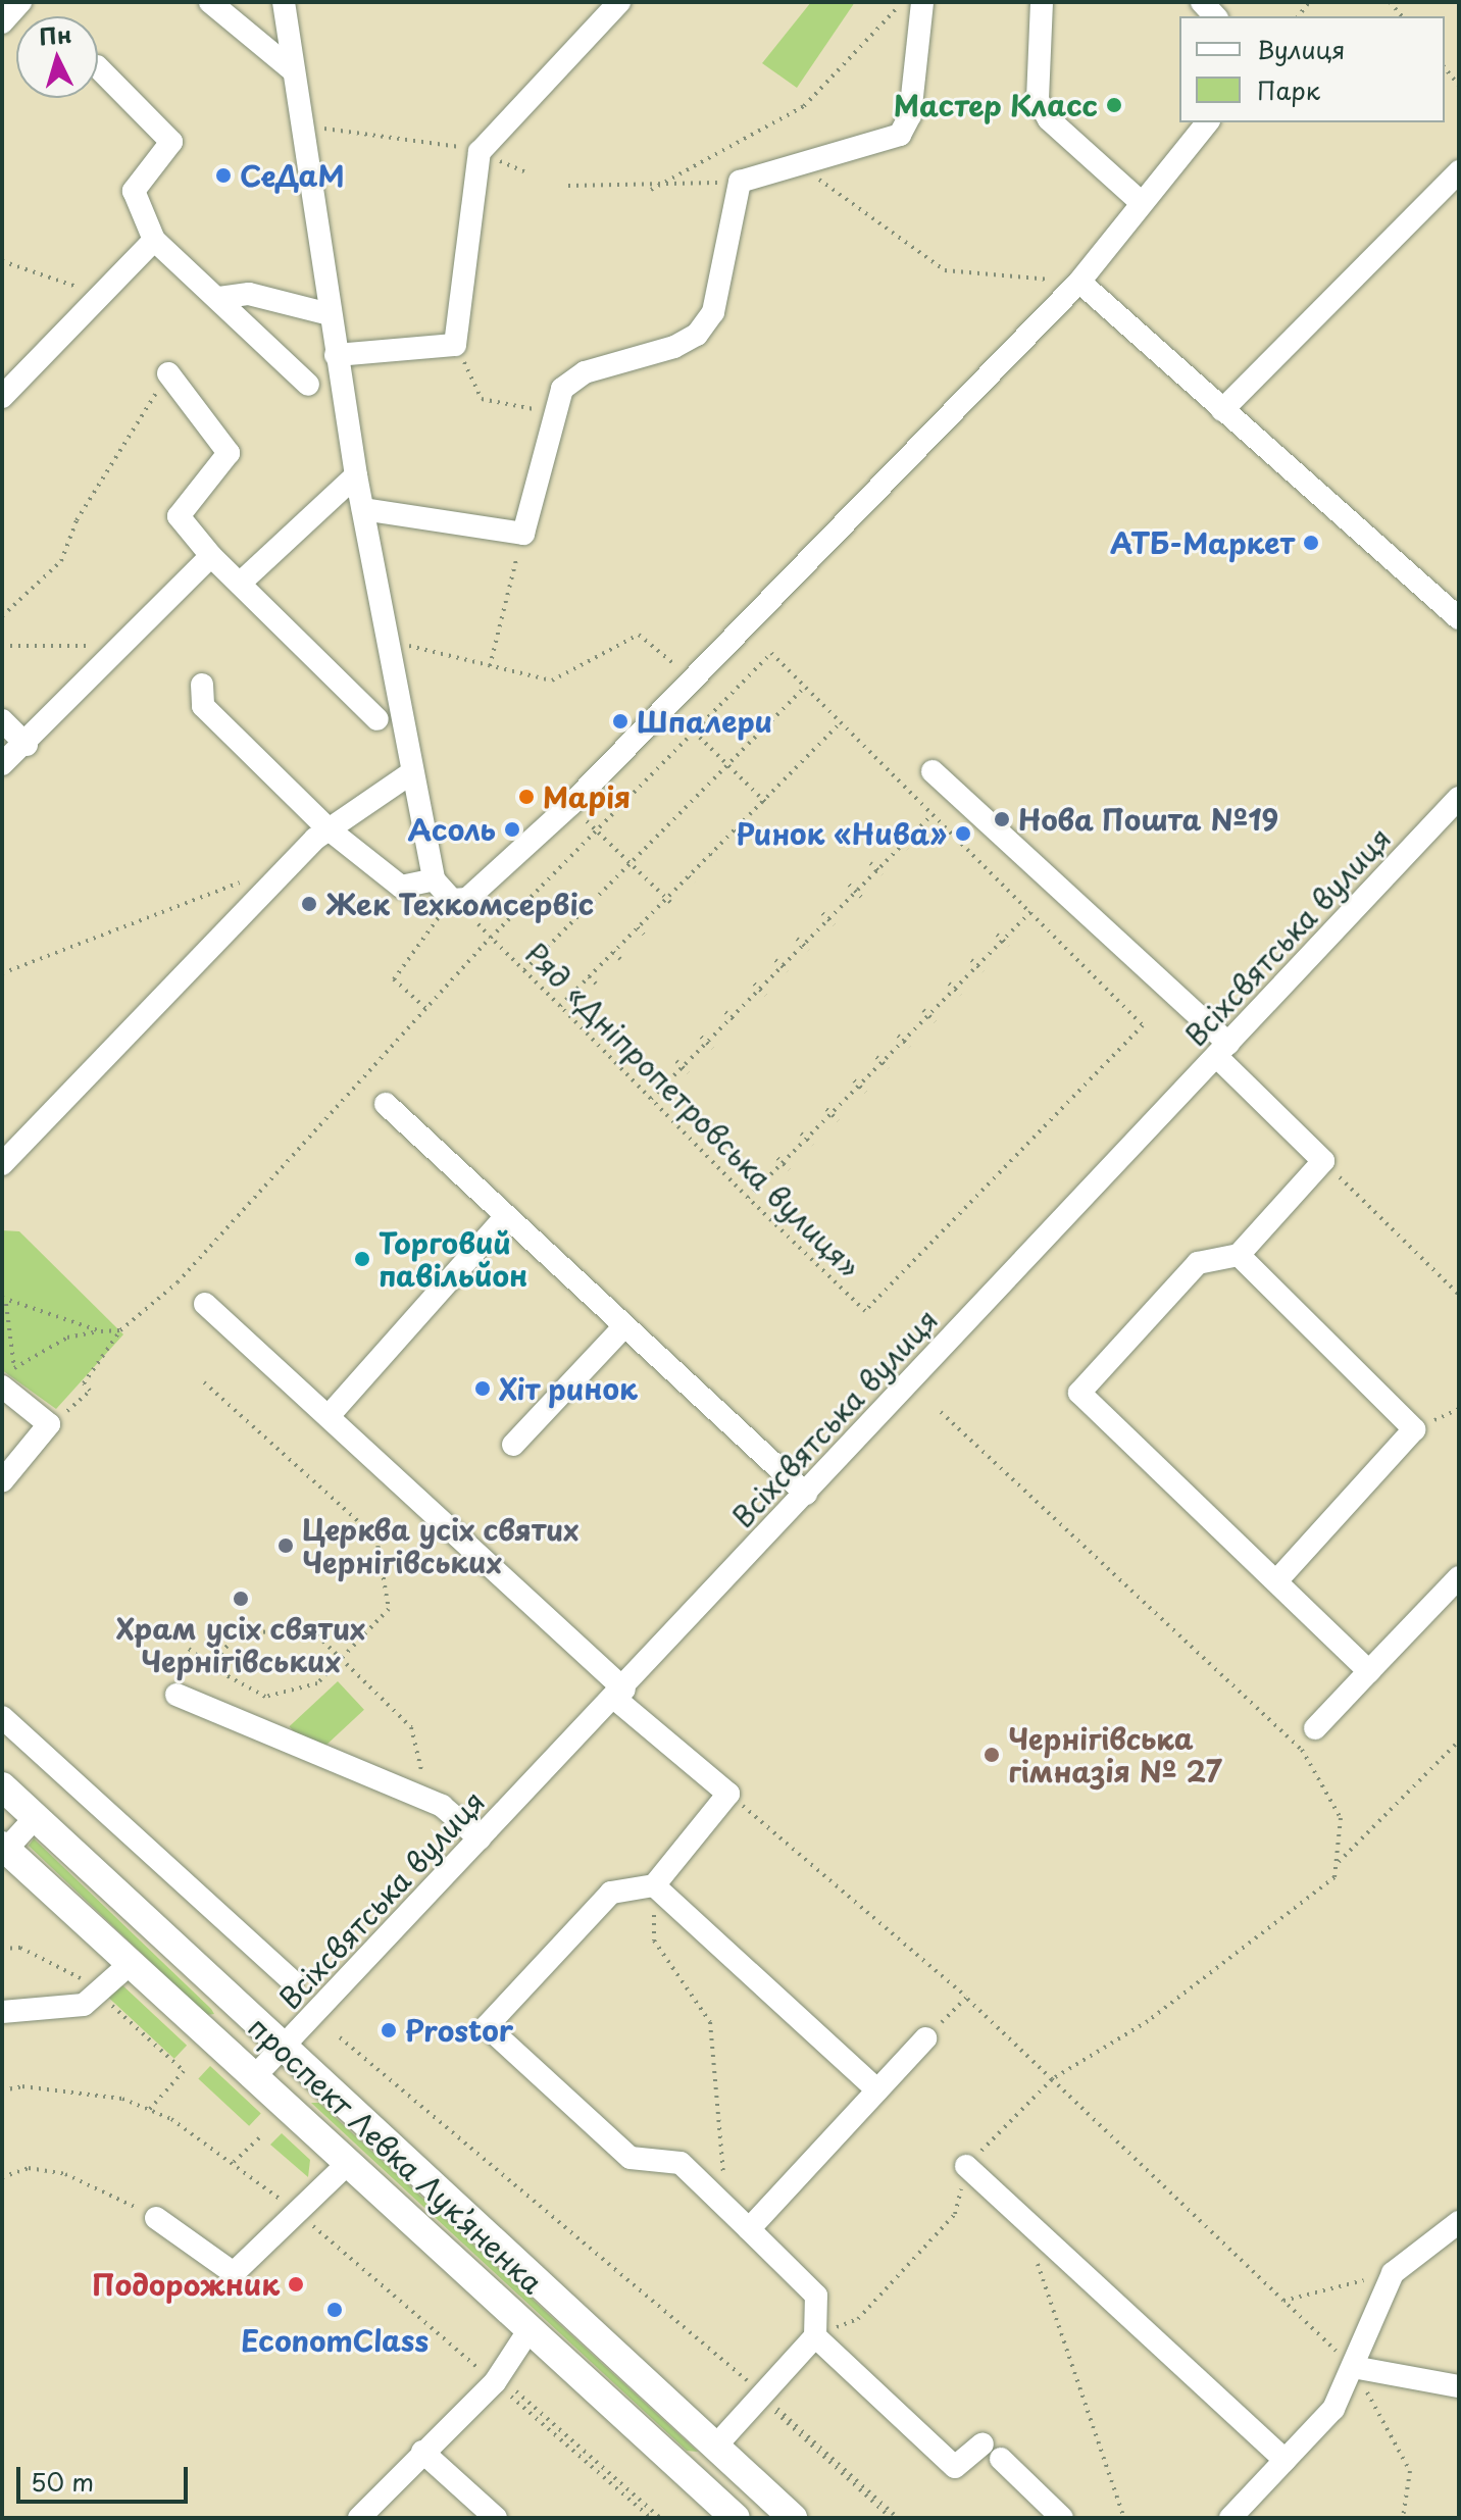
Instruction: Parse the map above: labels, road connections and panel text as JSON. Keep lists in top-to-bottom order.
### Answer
{
  "streets": {
    "main road": ["проспект Левка Лукʼяненка"],
    "street": ["Всіхсвятська вулиця"],
    "path": ["Ряд «Дніпропетровська вулиця»"]
  },
  "crossings": [
    ["Всіхсвятська вулиця", "проспект Левка Лукʼяненка"]
  ],
  "places": [
    "Мастер Класс",
    "СеДаМ",
    "АТБ-Маркет",
    "Шпалери",
    "Марія",
    "Нова Пошта №19",
    "Асоль",
    "Ринок «Нива»",
    "Жек Техкомсервіс",
    "Торговий павільйон",
    "Хіт ринок",
    "Церква усіх святих Чернігівських",
    "Храм усіх святих Чернігівських",
    "Чернігівська гімназія № 27",
    "Prostor",
    "Подорожник",
    "EconomClass"
  ],
  "legend": ["Вулиця", "Парк"],
  "scale_bar": "50 m",
  "north": "top"
}
